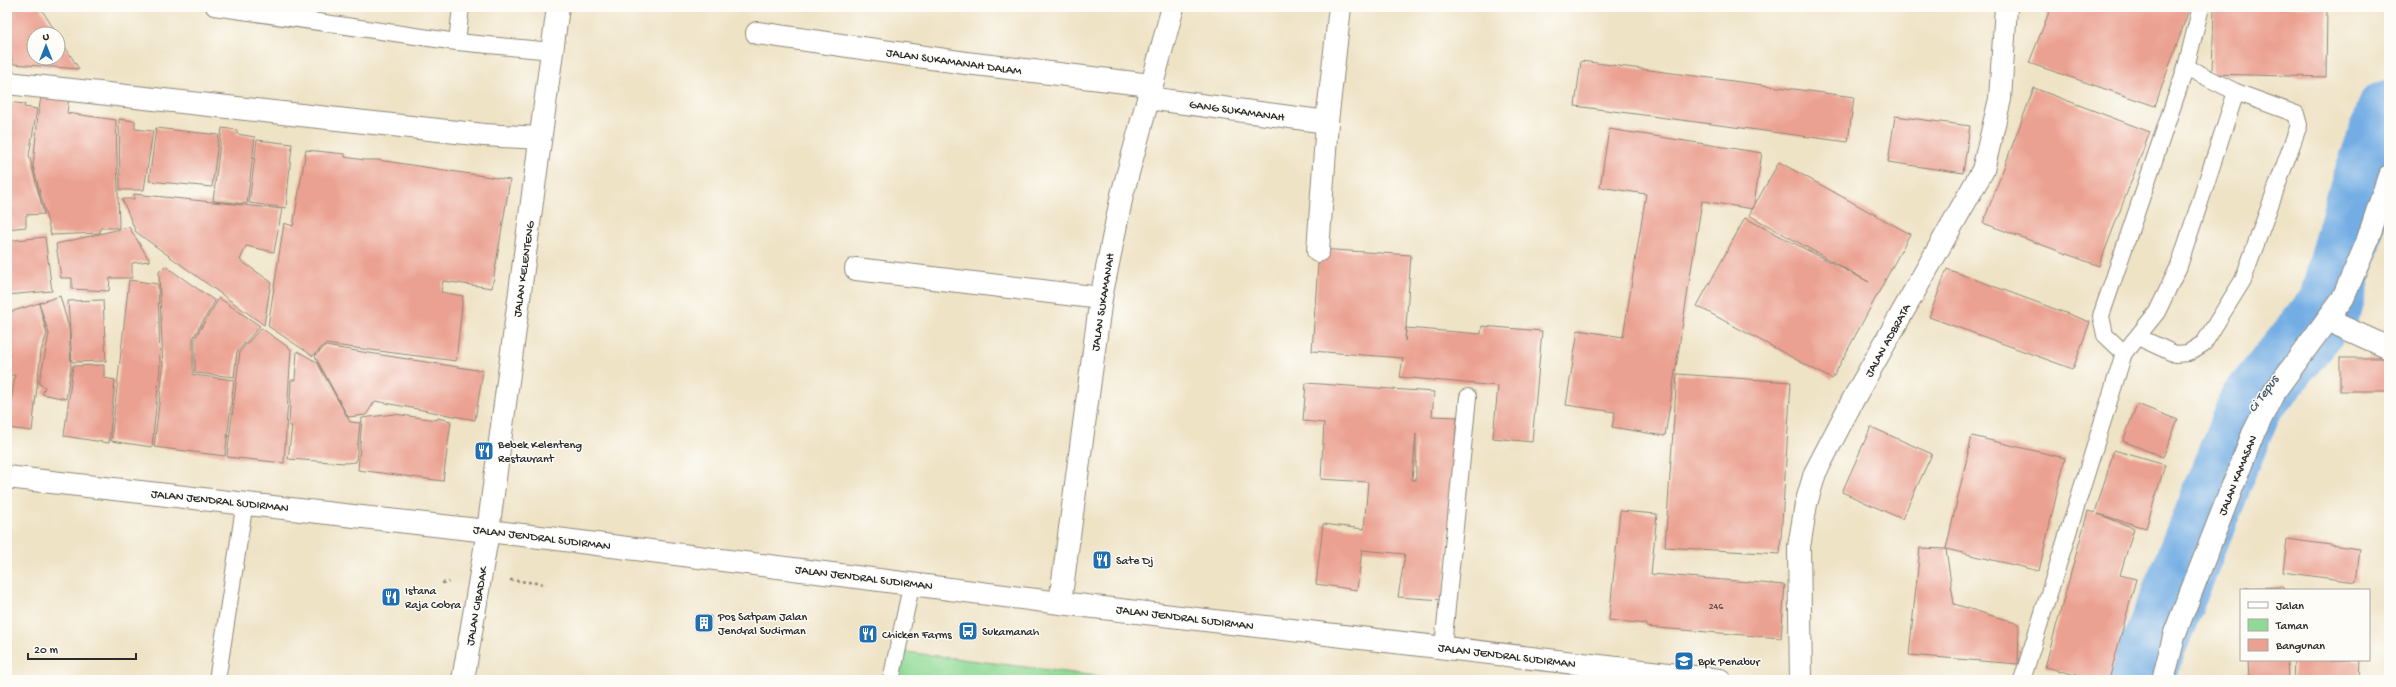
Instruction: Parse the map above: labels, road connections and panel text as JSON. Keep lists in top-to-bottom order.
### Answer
{
  "streets": {
    "street": [
      "JALAN SUKAMANAH DALAM",
      "GANG SUKAMANAH",
      "JALAN KELENTENG",
      "JALAN SUKAMANAH",
      "JALAN ADBRATA",
      "JALAN KAMASAN",
      "JALAN JENDRAL SUDIRMAN",
      "JALAN CIBADAK"
    ]
  },
  "crossings": [
    ["JALAN SUKAMANAH DALAM", "GANG SUKAMANAH"],
    ["JALAN SUKAMANAH DALAM", "JALAN SUKAMANAH"],
    ["GANG SUKAMANAH", "JALAN SUKAMANAH"],
    ["JALAN KELENTENG", "JALAN JENDRAL SUDIRMAN"],
    ["JALAN KELENTENG", "JALAN CIBADAK"],
    ["JALAN SUKAMANAH", "JALAN JENDRAL SUDIRMAN"],
    ["JALAN JENDRAL SUDIRMAN", "JALAN CIBADAK"]
  ],
  "water": ["Ci Tepus"],
  "places": {
    "restaurant": [
      "Bebek Kelenteng Restaurant",
      "Sate Dj",
      "Istana Raja Cobra",
      "Chicken Farms"
    ],
    "building": ["Pos Satpam Jalan Jendral Sudirman"],
    "bus stop": ["Sukamanah"],
    "school or university": ["Bpk Penabur"]
  },
  "house_numbers": ["246"],
  "legend": ["Jalan", "Taman", "Bangunan"],
  "scale_bar": "20 m",
  "north": "top"
}
